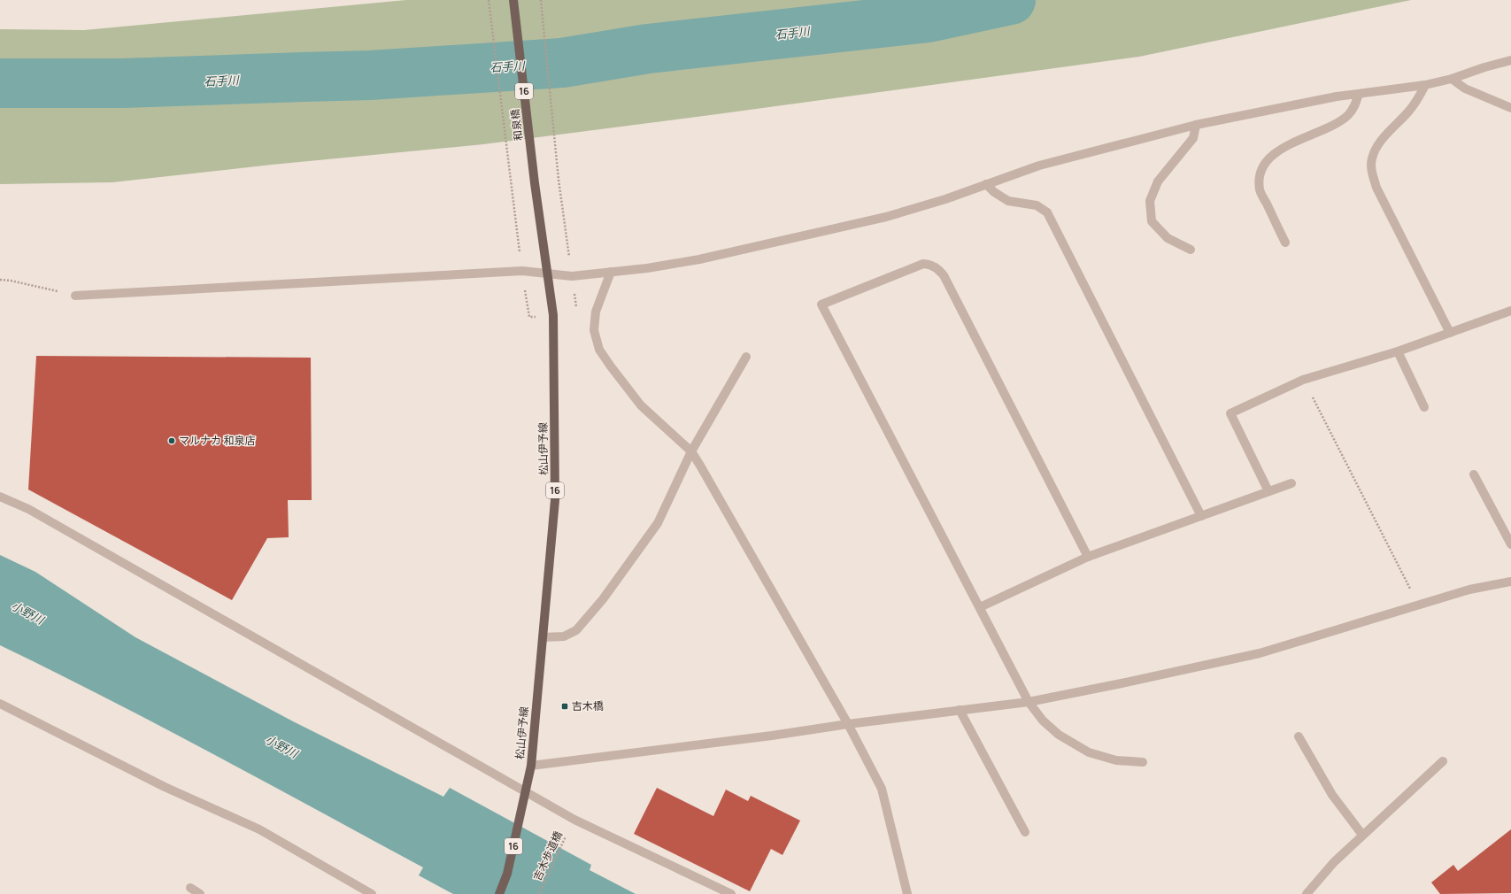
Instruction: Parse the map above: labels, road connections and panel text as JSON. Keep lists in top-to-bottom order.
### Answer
{
  "streets": {
    "main road": ["16", "和泉橋", "松山伊予線"],
    "path": ["吉木歩道橋"]
  },
  "crossings": [
    ["16", "松山伊予線"],
    ["和泉橋", "松山伊予線"]
  ],
  "water": ["石手川", "小野川"],
  "places": {
    "other": ["マルナカ 和泉店"],
    "transit": ["吉木橋"]
  }
}
